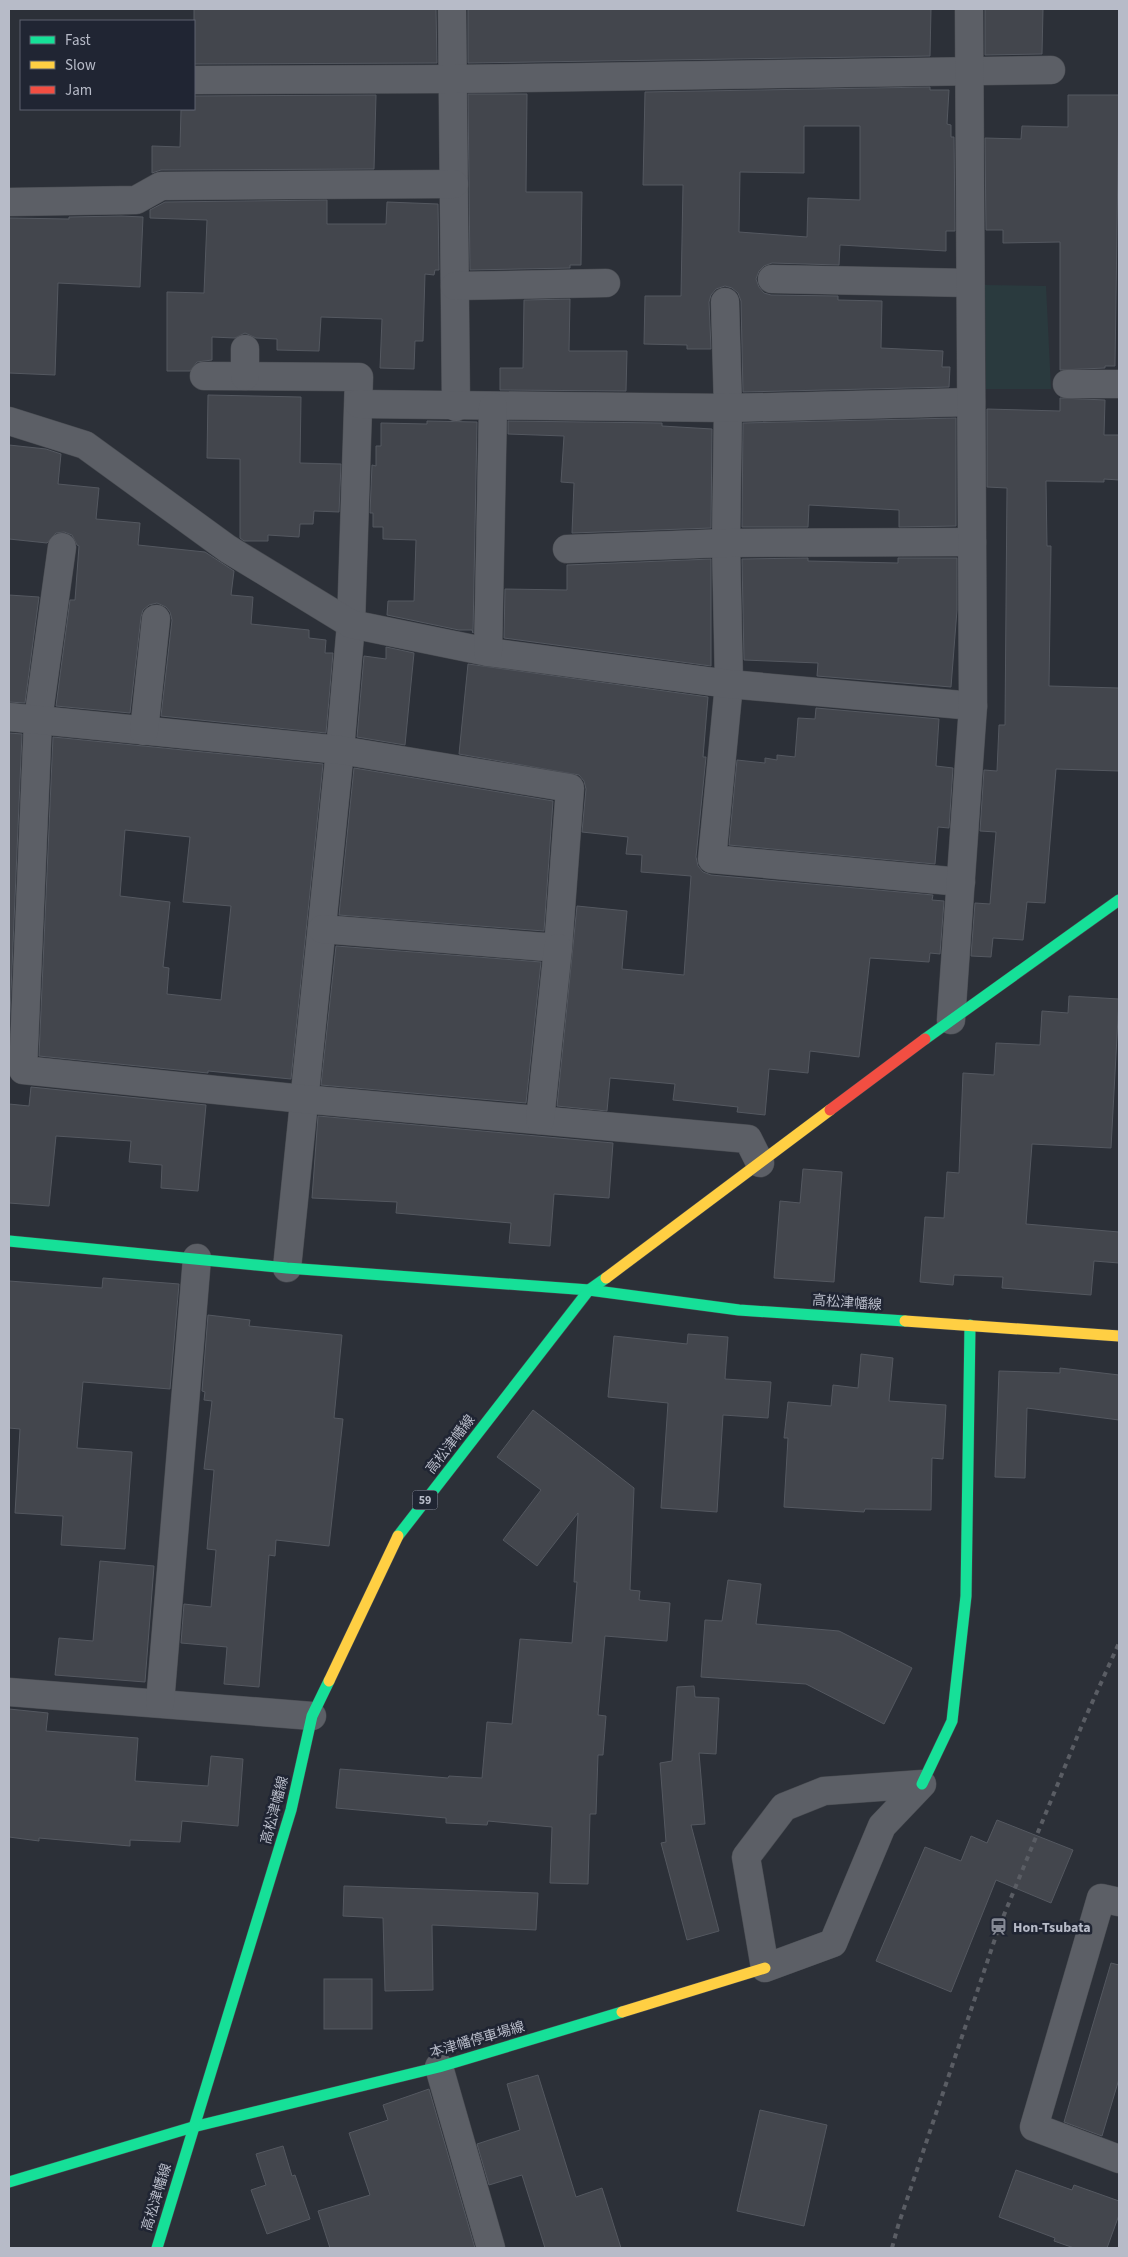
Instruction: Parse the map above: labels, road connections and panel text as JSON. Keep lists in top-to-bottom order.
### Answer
{
  "streets": {
    "main road": ["高松津幡線", "59", "本津幡停車場線"]
  },
  "crossings": [
    ["高松津幡線", "本津幡停車場線"]
  ],
  "places": {
    "station": ["Hon-Tsubata"]
  },
  "legend": ["Fast", "Slow", "Jam"]
}
